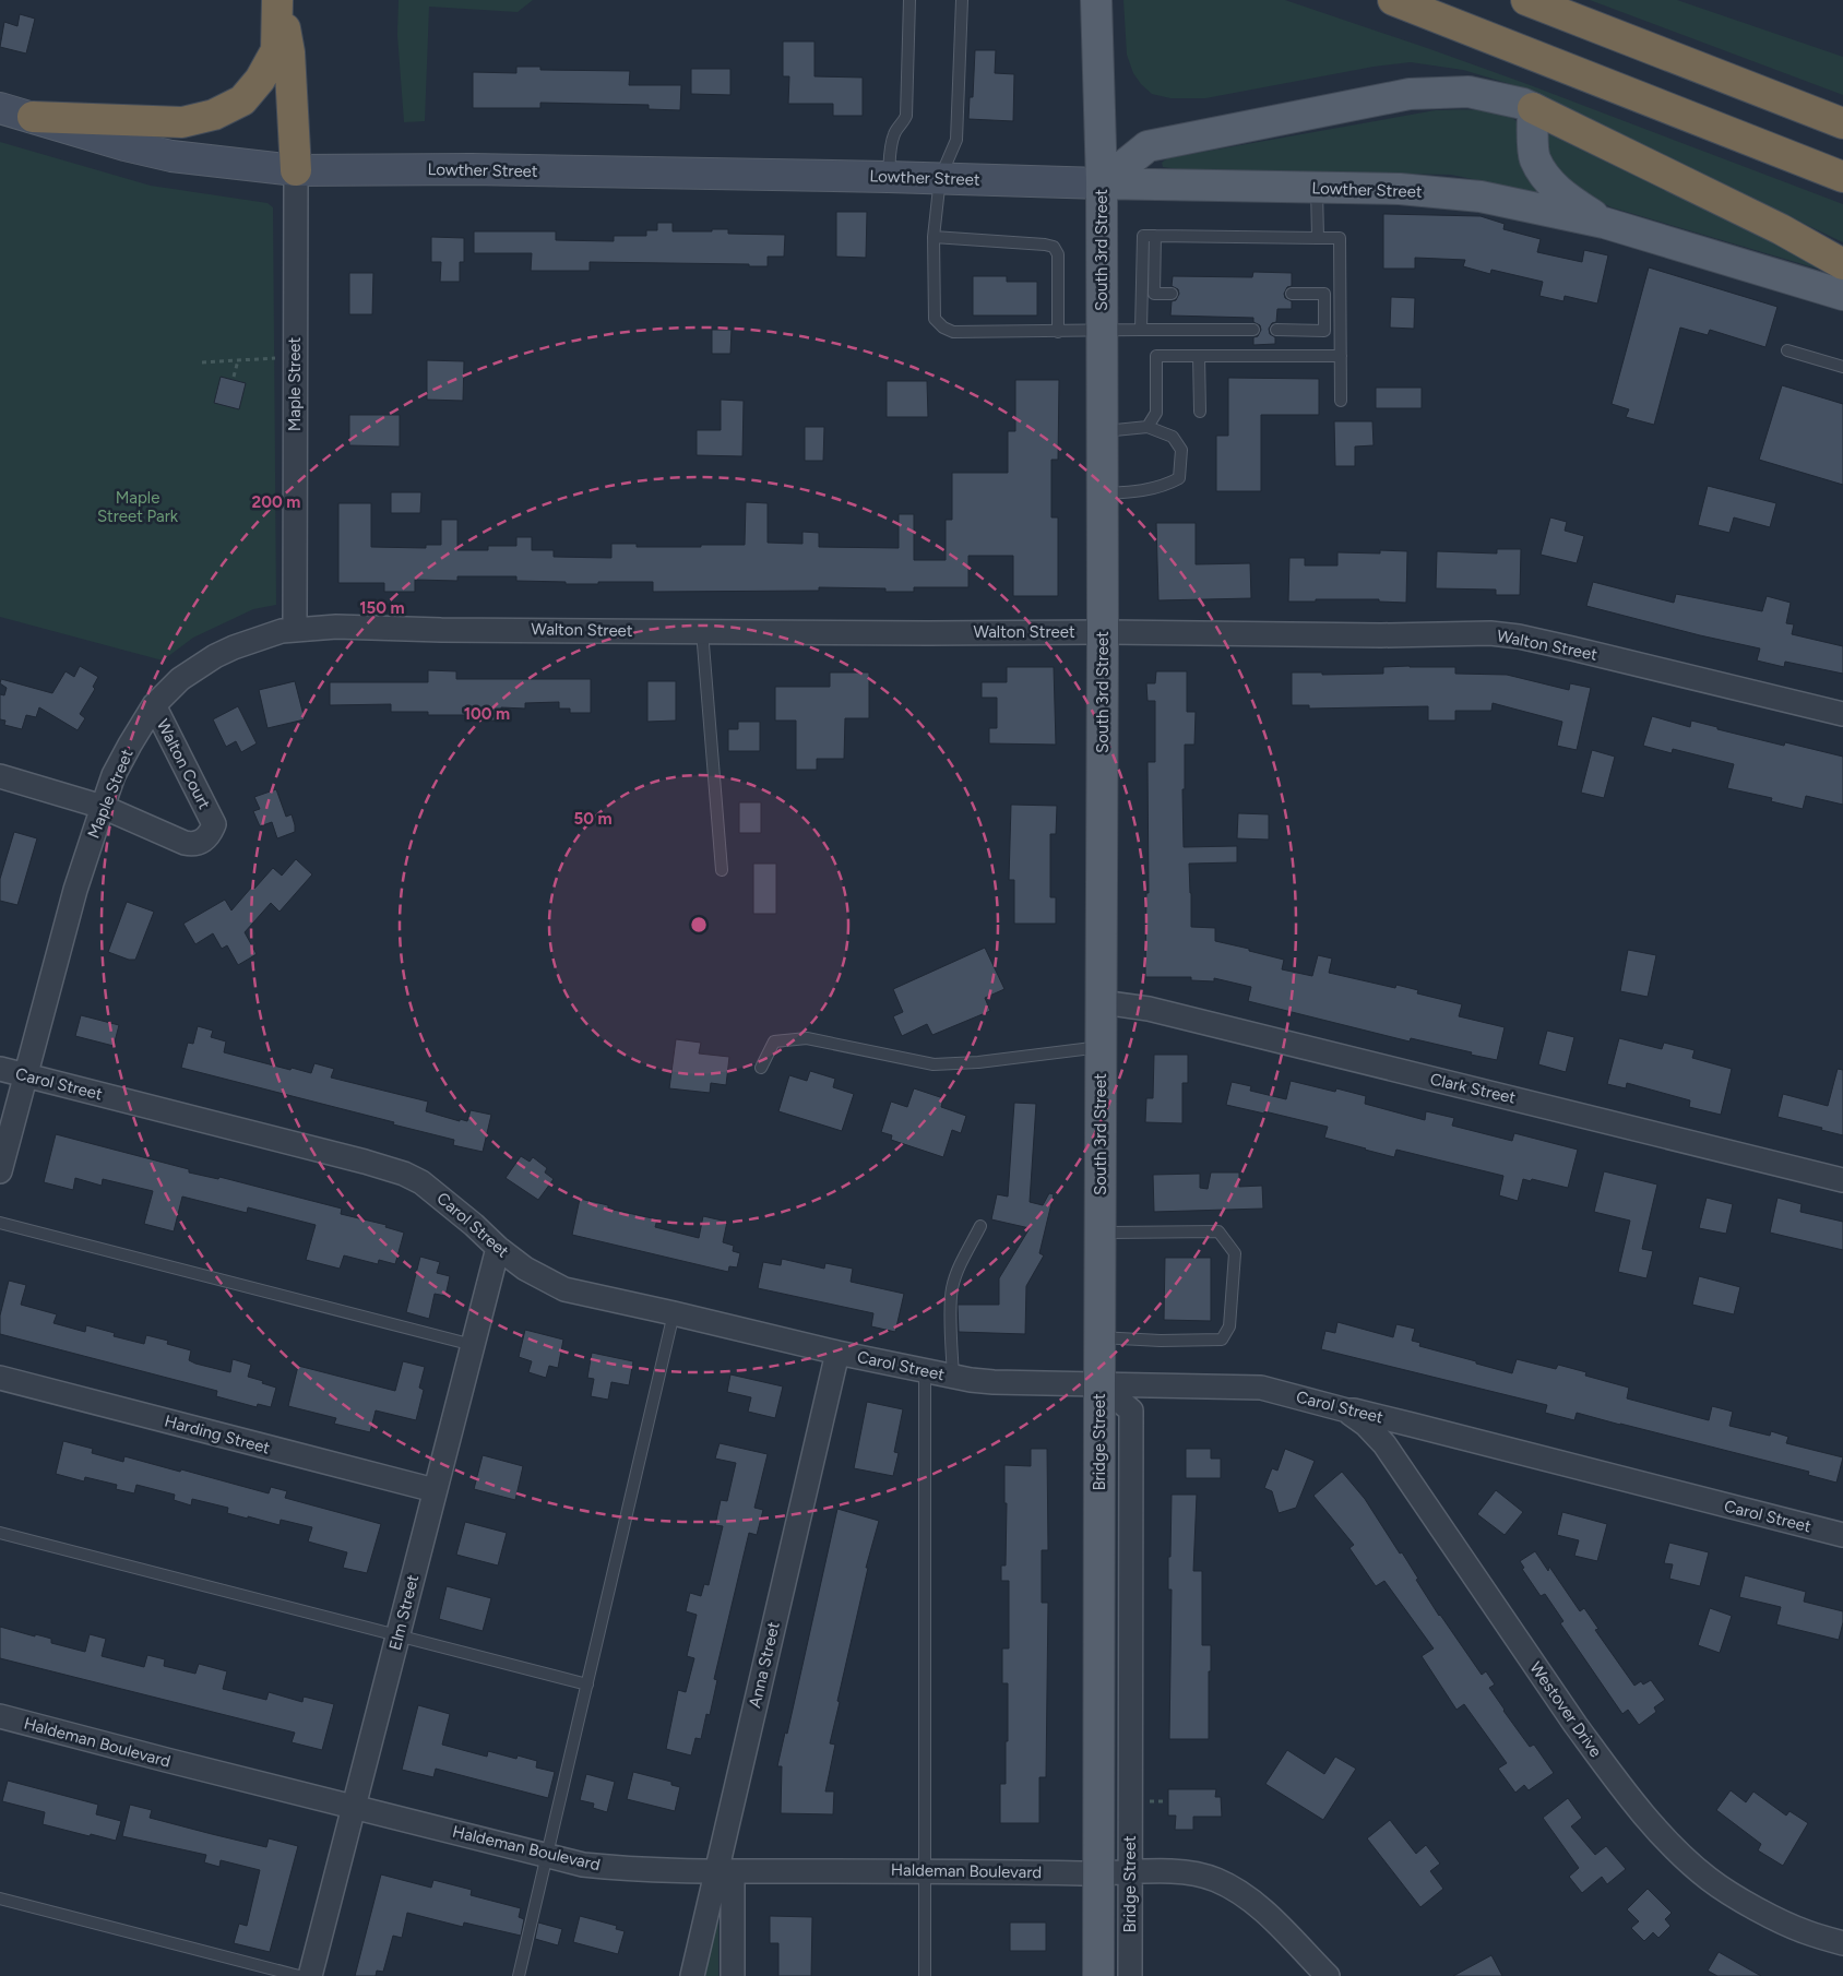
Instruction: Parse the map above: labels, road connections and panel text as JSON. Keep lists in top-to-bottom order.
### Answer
{
  "streets": {
    "main road": ["Lowther Street", "South 3rd Street", "Bridge Street"],
    "street": [
      "Maple Street",
      "Walton Street",
      "Walton Court",
      "Carol Street",
      "Clark Street",
      "Harding Street",
      "Elm Street",
      "Anna Street",
      "Westover Drive",
      "Haldeman Boulevard"
    ]
  },
  "crossings": [
    ["Lowther Street", "South 3rd Street"],
    ["Lowther Street", "Maple Street"],
    ["South 3rd Street", "Walton Street"],
    ["South 3rd Street", "Carol Street"],
    ["South 3rd Street", "Clark Street"],
    ["South 3rd Street", "Bridge Street"],
    ["Maple Street", "Walton Street"],
    ["Maple Street", "Walton Court"],
    ["Maple Street", "Carol Street"],
    ["Carol Street", "Bridge Street"],
    ["Carol Street", "Elm Street"],
    ["Carol Street", "Anna Street"],
    ["Carol Street", "Westover Drive"],
    ["Harding Street", "Elm Street"],
    ["Bridge Street", "Haldeman Boulevard"],
    ["Elm Street", "Haldeman Boulevard"],
    ["Anna Street", "Haldeman Boulevard"]
  ],
  "parks": ["Maple Street Park"],
  "rings": [
    "200 m",
    "150 m",
    "100 m",
    "50 m"
  ]
}
